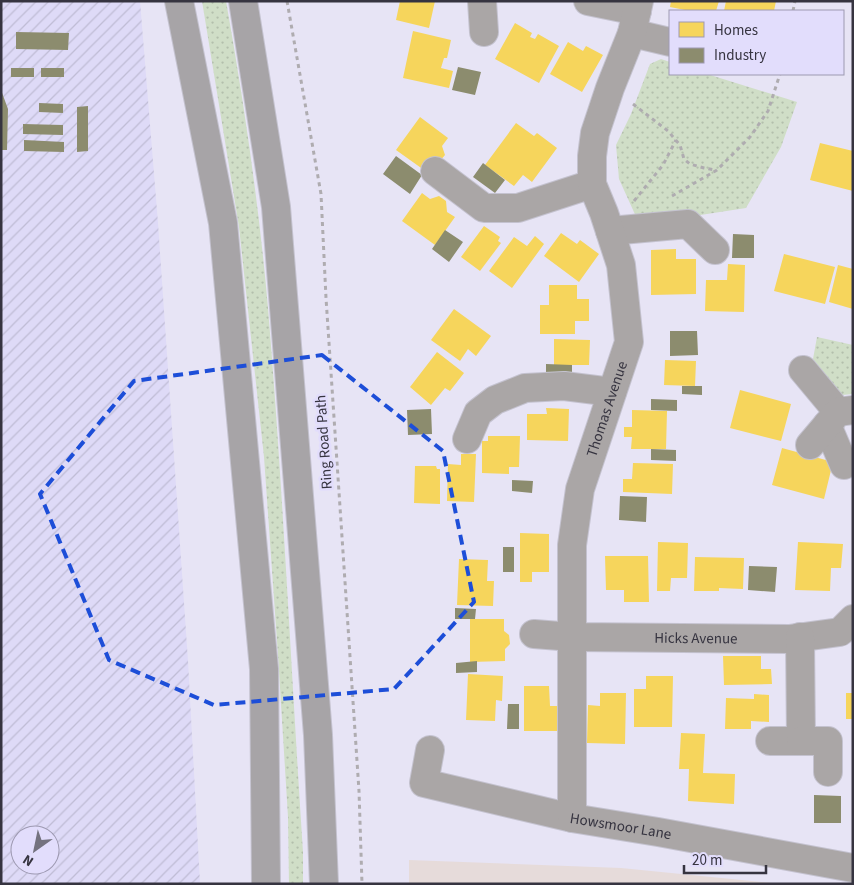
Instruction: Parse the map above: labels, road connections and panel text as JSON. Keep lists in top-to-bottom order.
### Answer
{
  "streets": {
    "street": ["Thomas Avenue", "Hicks Avenue", "Howsmoor Lane"],
    "path": ["Ring Road Path"]
  },
  "crossings": [
    ["Thomas Avenue", "Hicks Avenue"],
    ["Thomas Avenue", "Howsmoor Lane"]
  ],
  "legend": ["Homes", "Industry"],
  "scale_bar": "20 m",
  "north": "bottom left"
}
